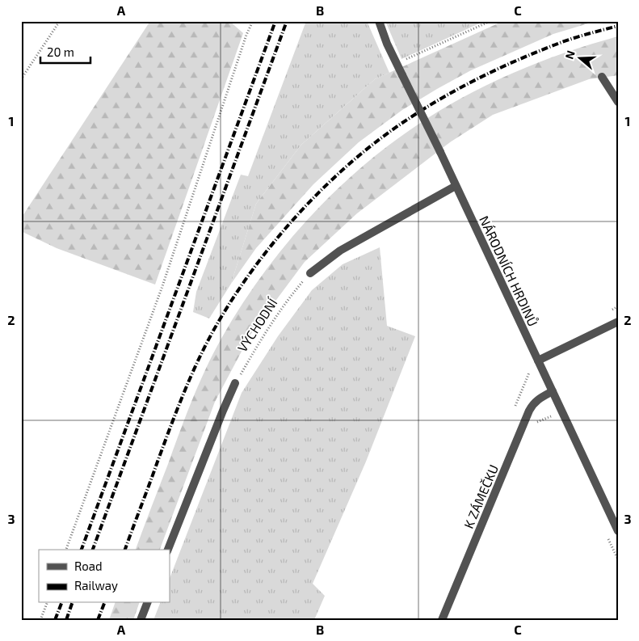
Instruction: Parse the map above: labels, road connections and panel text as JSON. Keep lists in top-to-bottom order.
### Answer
{
  "streets": {
    "street": ["NÁRODNÍCH HRDINŮ", "K ZÁMEČKU"],
    "path": ["VÝCHODNÍ"]
  },
  "crossings": [
    ["NÁRODNÍCH HRDINŮ", "K ZÁMEČKU"]
  ],
  "legend": ["Road", "Railway"],
  "scale_bar": "20 m",
  "north": "left",
  "grid": {
    "columns": ["A", "B", "C"],
    "rows": ["1", "2", "3"]
  }
}
